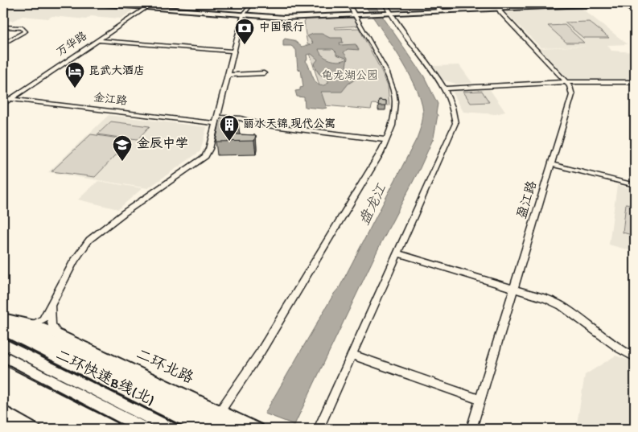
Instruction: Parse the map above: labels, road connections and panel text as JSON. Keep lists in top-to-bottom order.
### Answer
{
  "streets": {
    "highway": ["二环快速B线(北)"],
    "main road": ["二环北路"],
    "street": ["万华路", "金江路", "盈江路"]
  },
  "crossings": [
    ["万华路", "金江路"]
  ],
  "water": ["盘龙江"],
  "parks": ["龟龙湖公园"],
  "places": {
    "bank": ["中国银行"],
    "hotel": ["昆武大酒店"],
    "building": ["丽水天锦 现代公寓"],
    "school or university": ["金辰中学"]
  }
}
